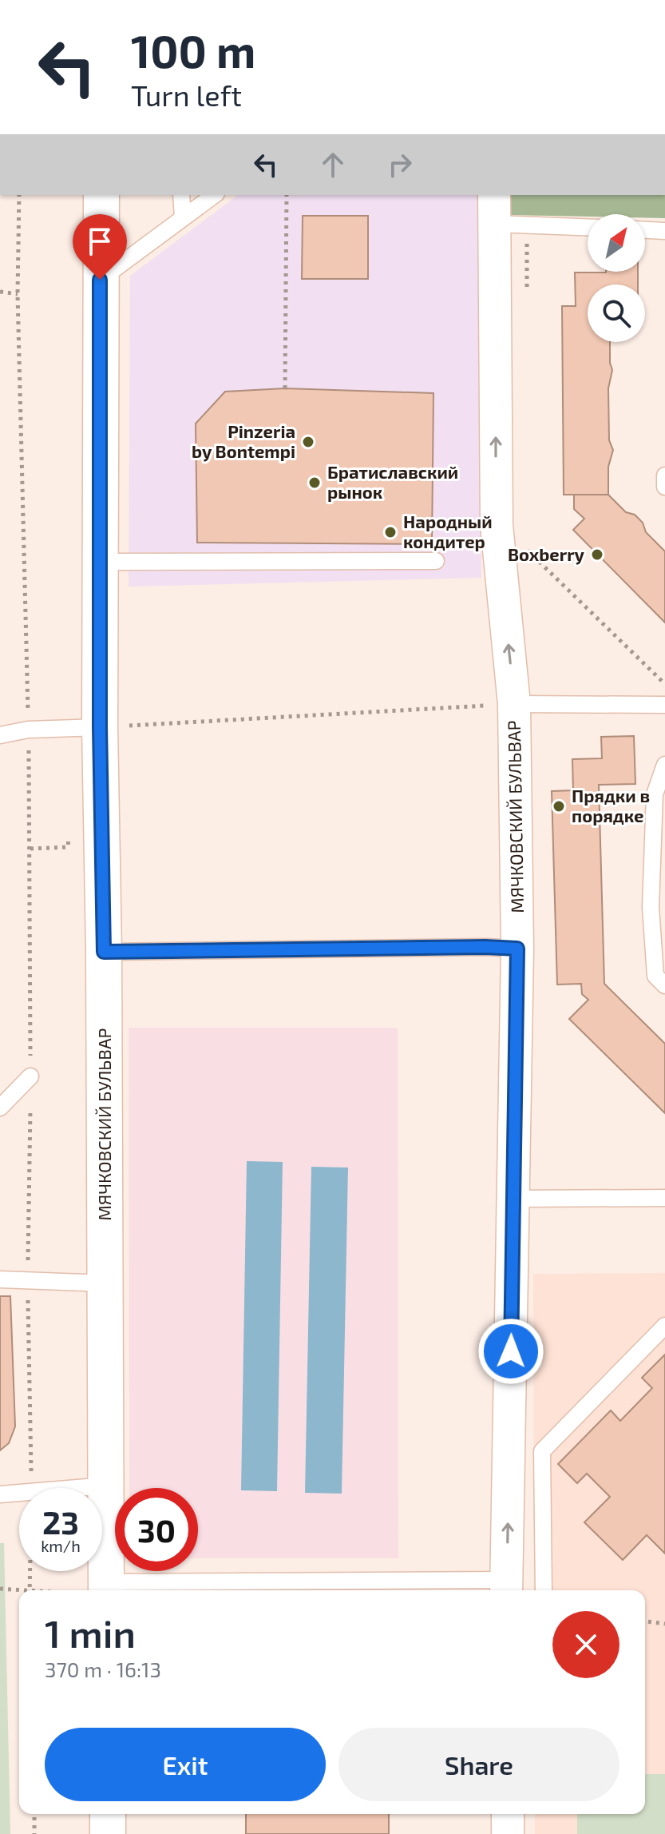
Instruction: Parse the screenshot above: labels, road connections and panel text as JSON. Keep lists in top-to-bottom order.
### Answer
{
  "streets": {
    "street": ["МЯЧКОВСКИЙ БУЛЬВАР"]
  },
  "places": [
    "Pinzeria by Bontempi",
    "Братиславский рынок",
    "Народный кондитер",
    "Boxberry",
    "Прядки в порядке"
  ],
  "north": "top right",
  "page": {
    "turn": ["100 m", "Turn left"],
    "speed": "23 km/h",
    "limit": "30",
    "heading": ["1 min", "370 m · 16:13"],
    "buttons": ["Exit", "Share"]
  }
}
